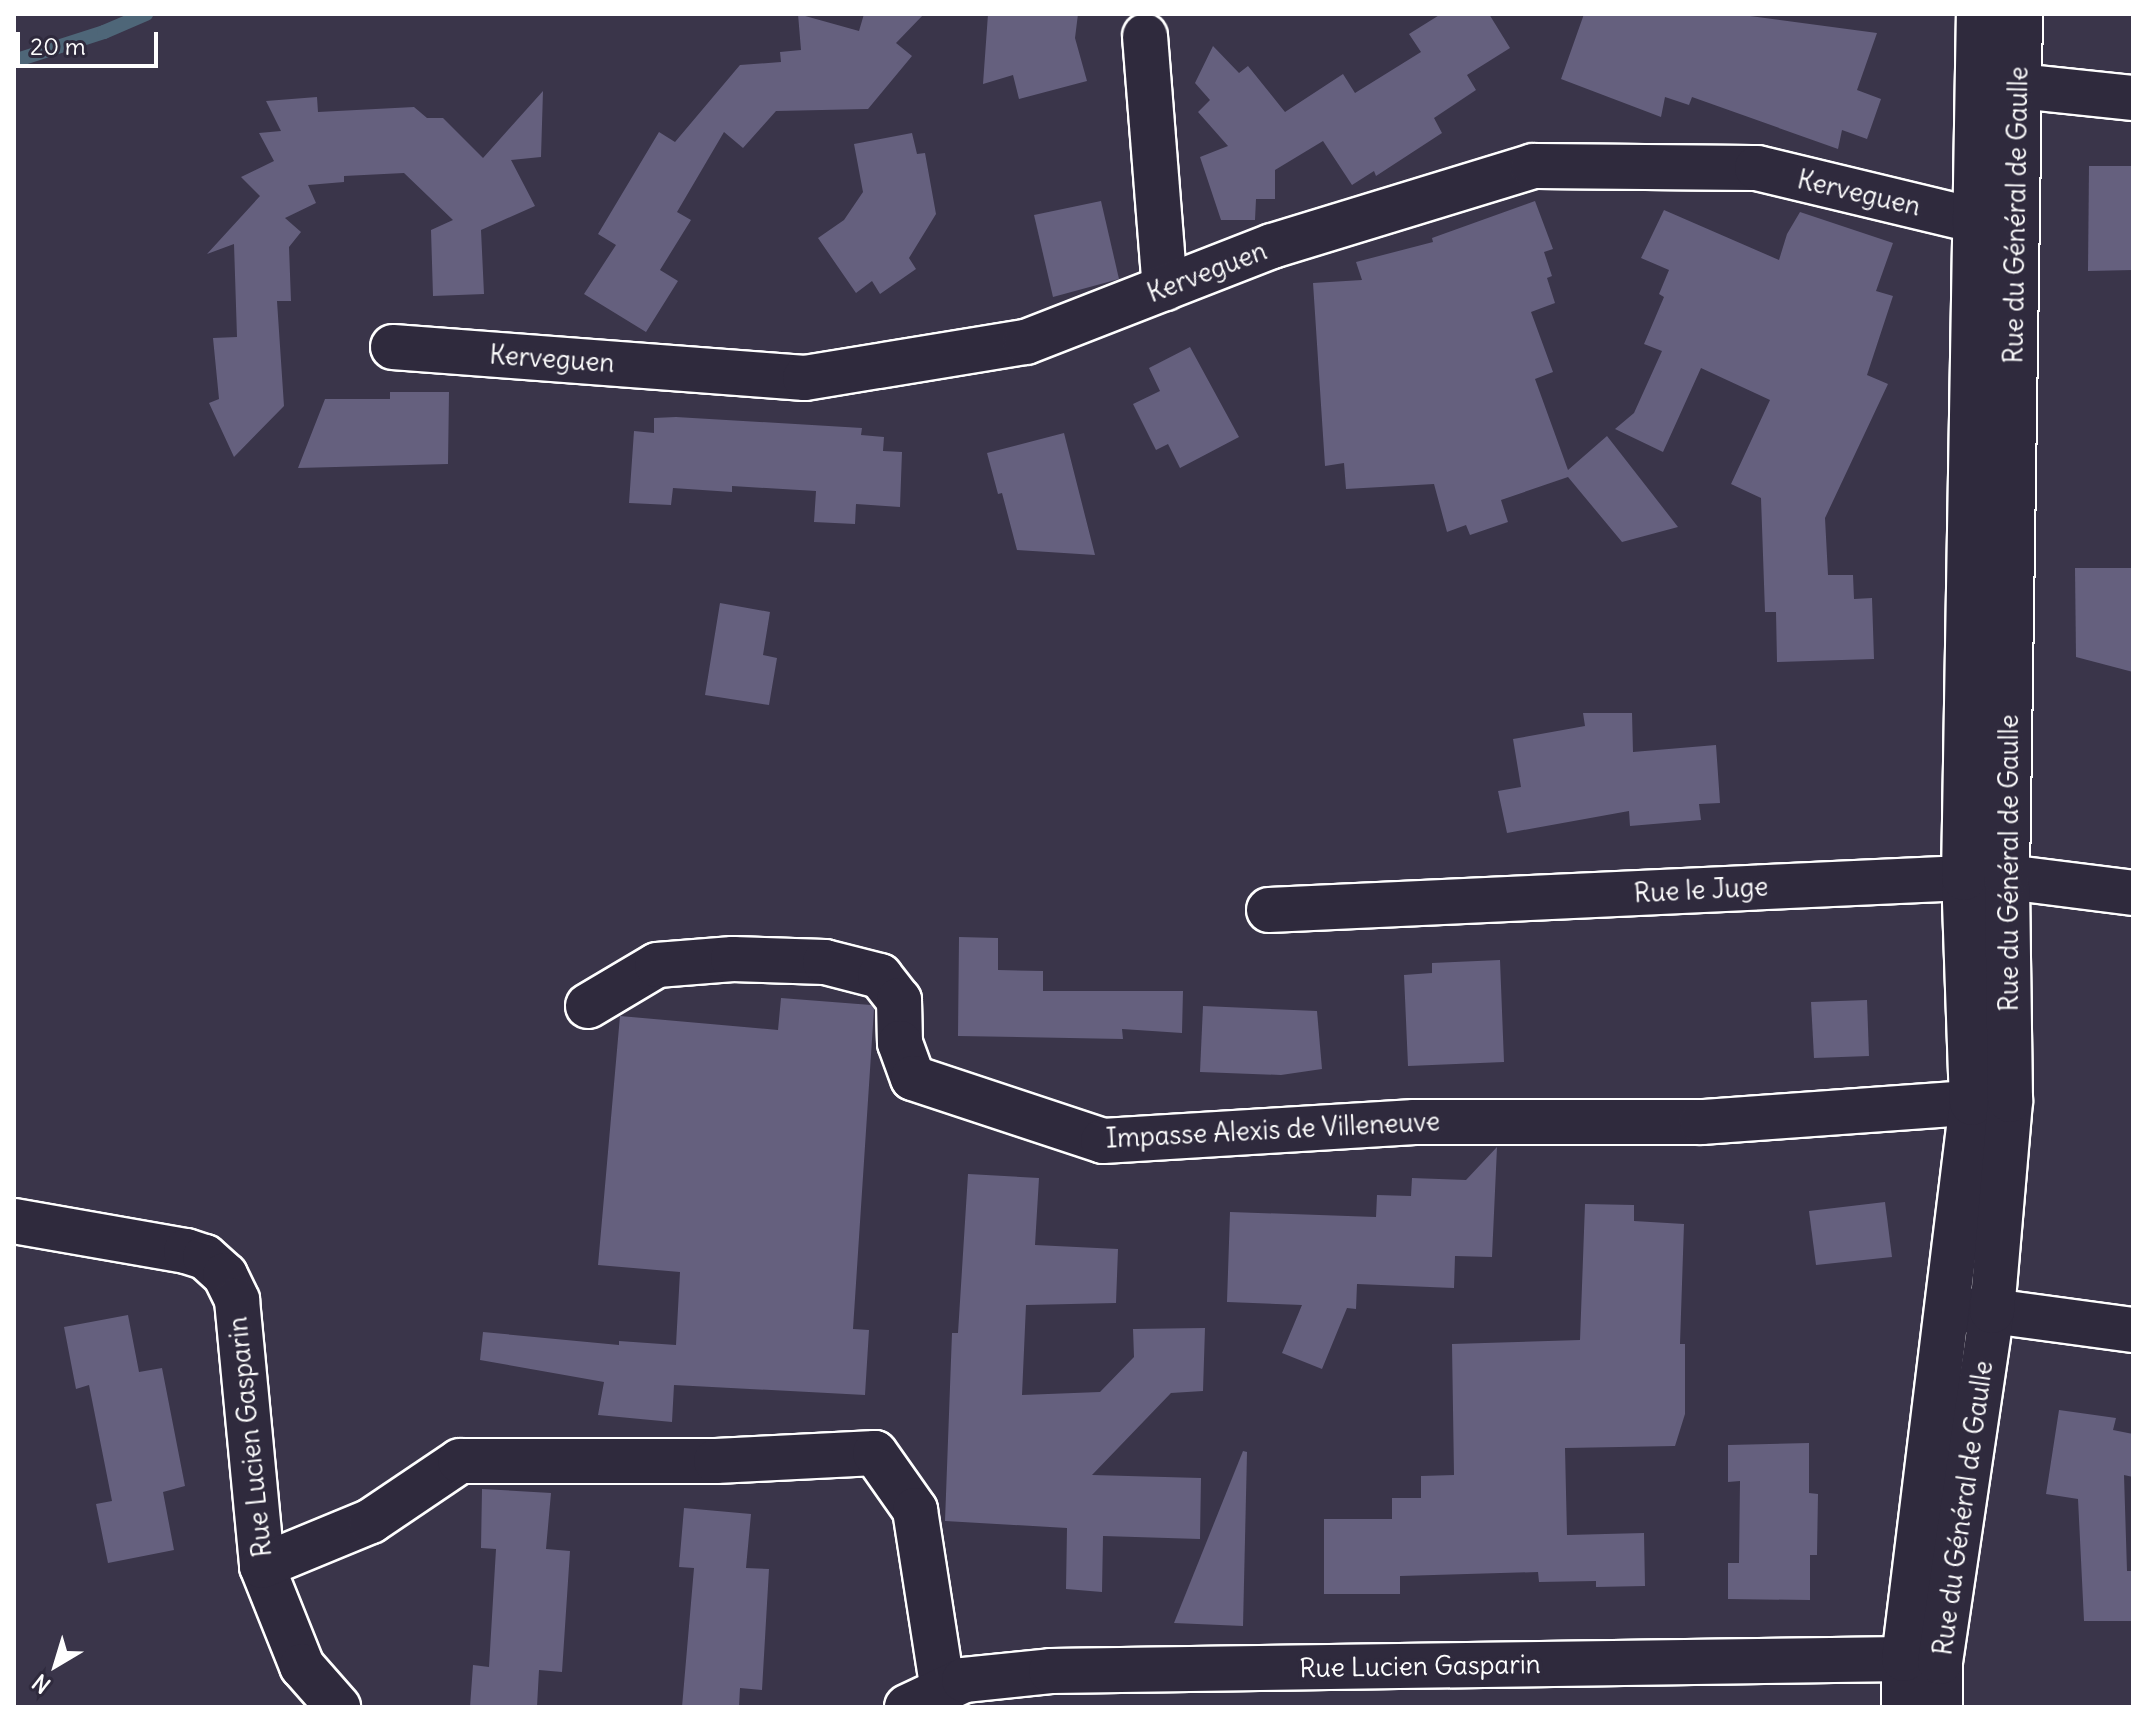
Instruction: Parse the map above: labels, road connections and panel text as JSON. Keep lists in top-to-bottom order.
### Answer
{
  "streets": {
    "street": [
      "Kerveguen",
      "Rue du Général de Gaulle",
      "Rue le Juge",
      "Impasse Alexis de Villeneuve",
      "Rue Lucien Gasparin"
    ]
  },
  "crossings": [
    ["Kerveguen", "Rue du Général de Gaulle"],
    ["Rue du Général de Gaulle", "Rue le Juge"],
    ["Rue du Général de Gaulle", "Impasse Alexis de Villeneuve"],
    ["Rue du Général de Gaulle", "Rue Lucien Gasparin"]
  ],
  "scale_bar": "20 m",
  "north": "bottom left"
}
